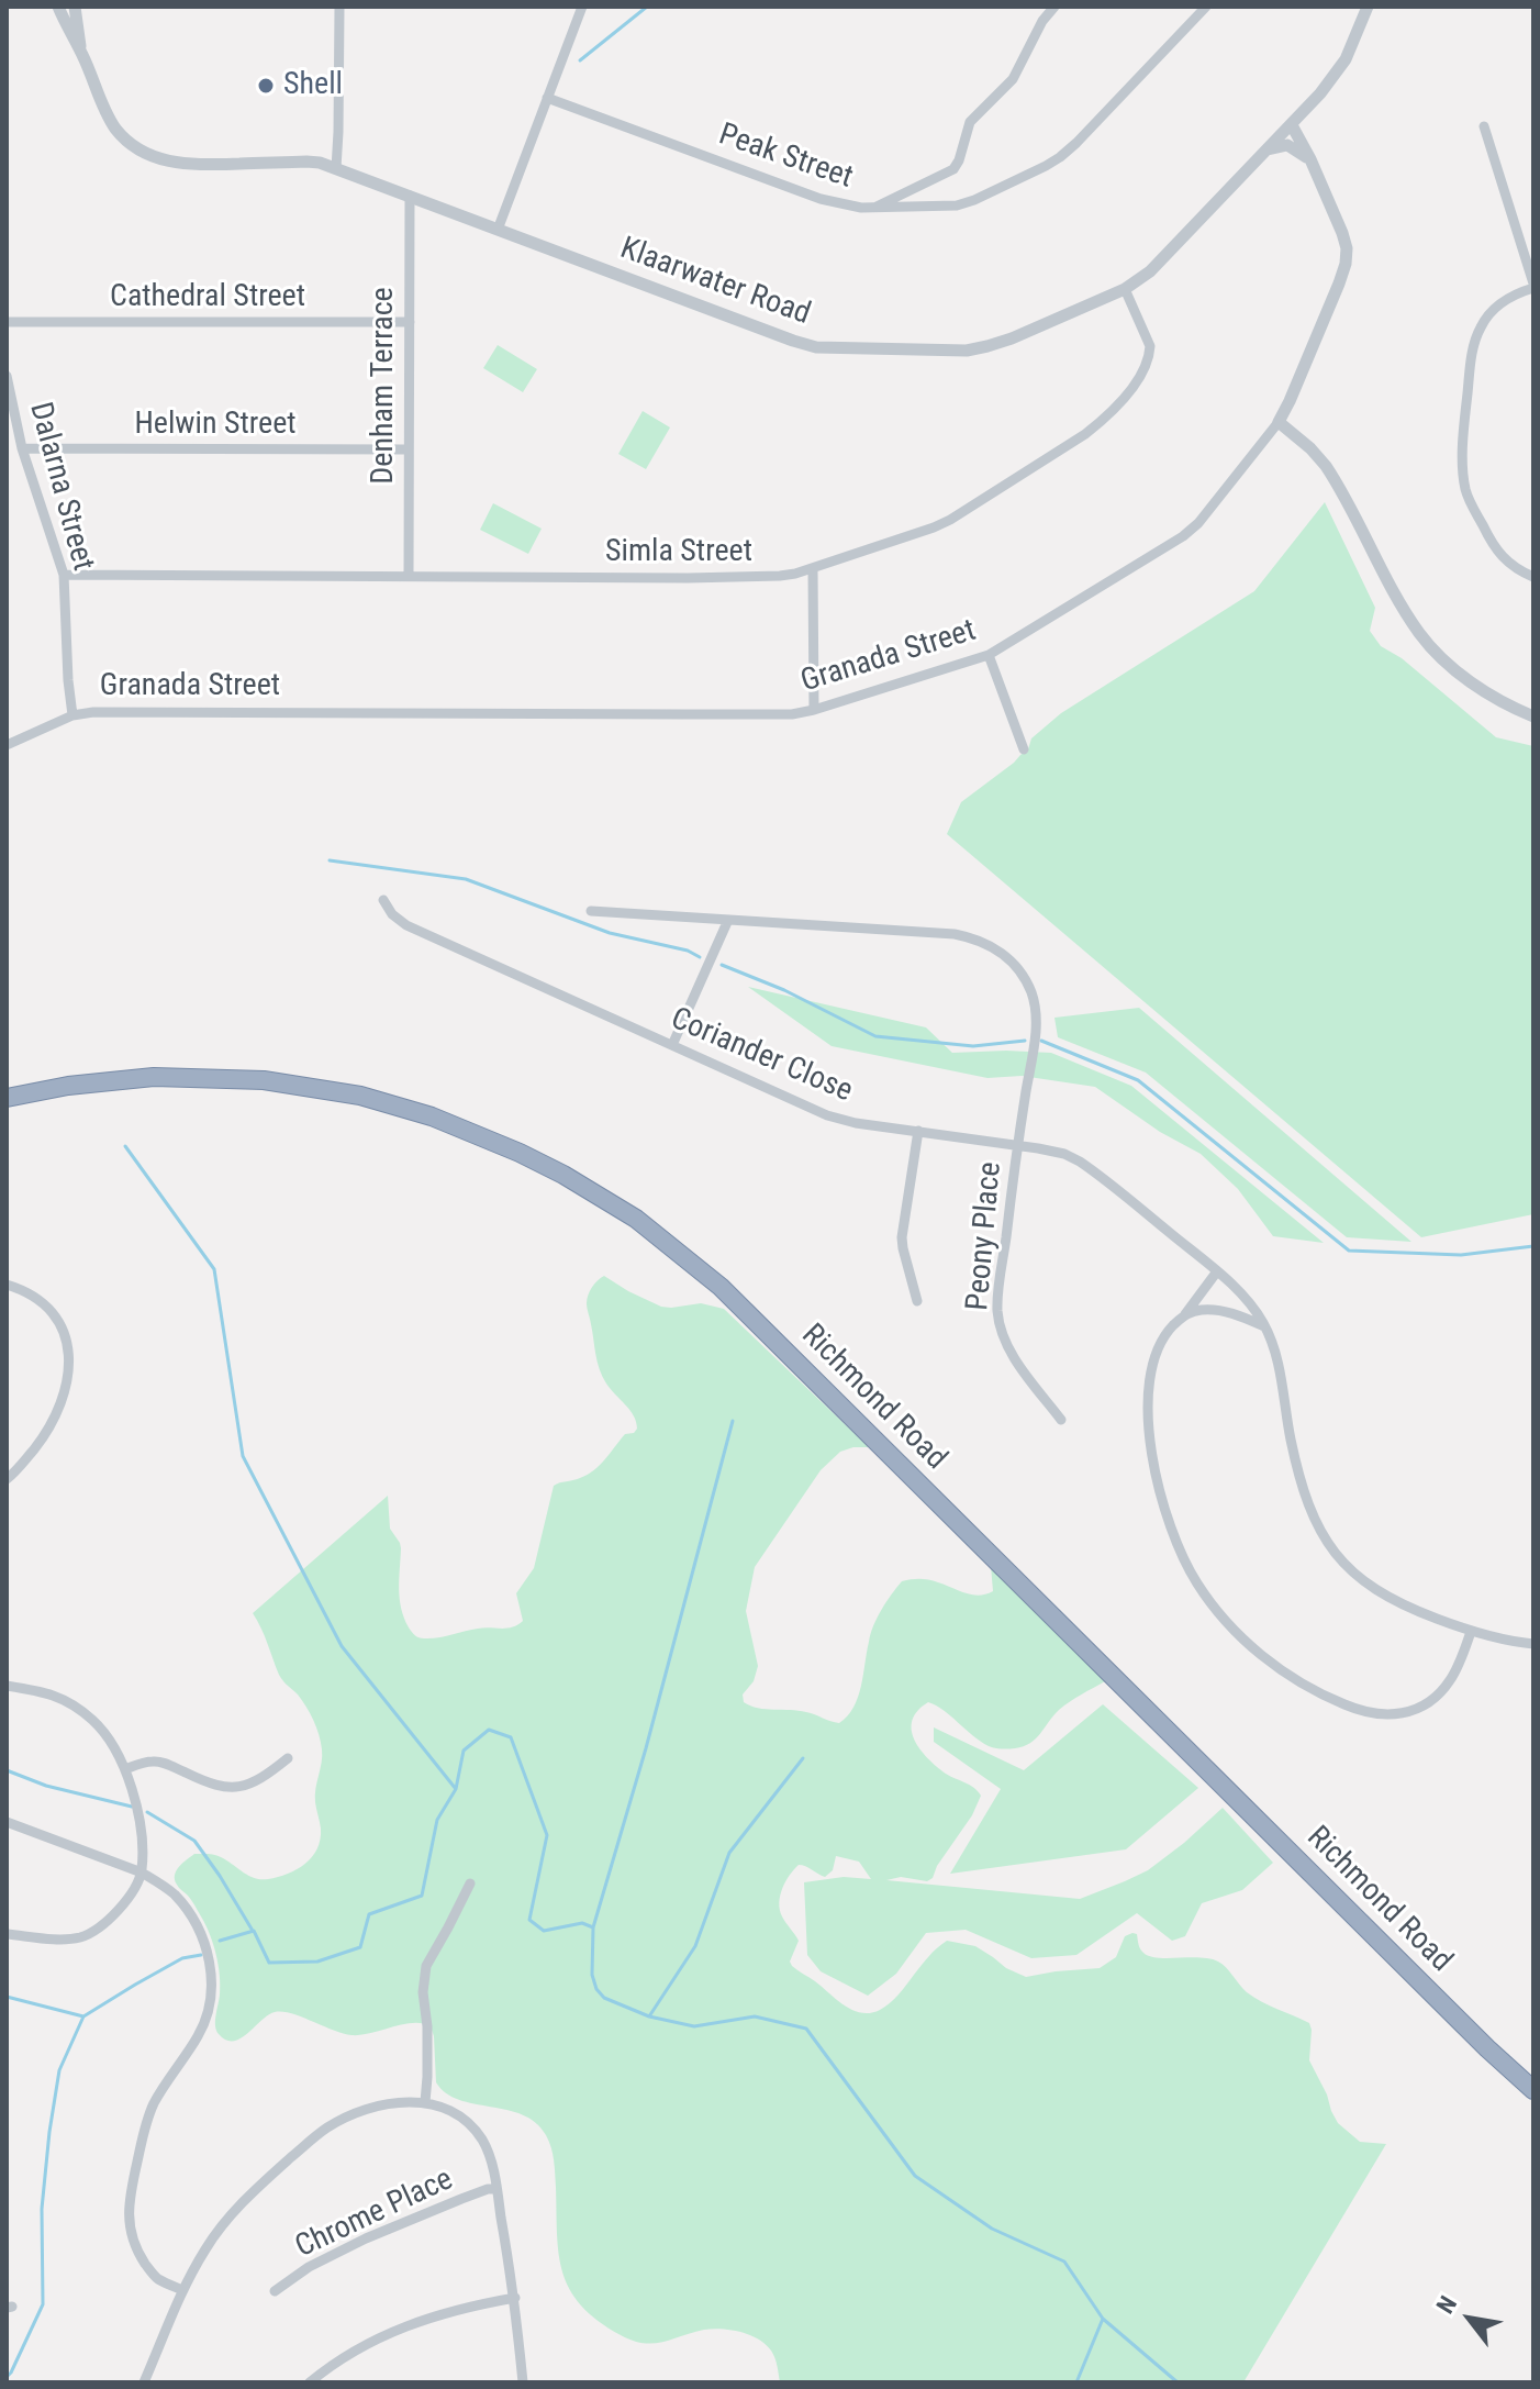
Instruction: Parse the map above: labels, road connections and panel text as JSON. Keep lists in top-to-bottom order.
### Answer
{
  "streets": {
    "highway": ["Richmond Road"],
    "street": [
      "Peak Street",
      "Klaarwater Road",
      "Cathedral Street",
      "Denham Terrace",
      "Helwin Street",
      "Dalarna Street",
      "Simla Street",
      "Granada Street",
      "Coriander Close",
      "Peony Place",
      "Chrome Place"
    ]
  },
  "crossings": [
    ["Klaarwater Road", "Denham Terrace"],
    ["Klaarwater Road", "Simla Street"],
    ["Klaarwater Road", "Granada Street"],
    ["Cathedral Street", "Denham Terrace"],
    ["Denham Terrace", "Helwin Street"],
    ["Denham Terrace", "Simla Street"],
    ["Helwin Street", "Dalarna Street"],
    ["Dalarna Street", "Simla Street"],
    ["Dalarna Street", "Granada Street"],
    ["Coriander Close", "Peony Place"]
  ],
  "places": ["Shell"],
  "north": "top left"
}
